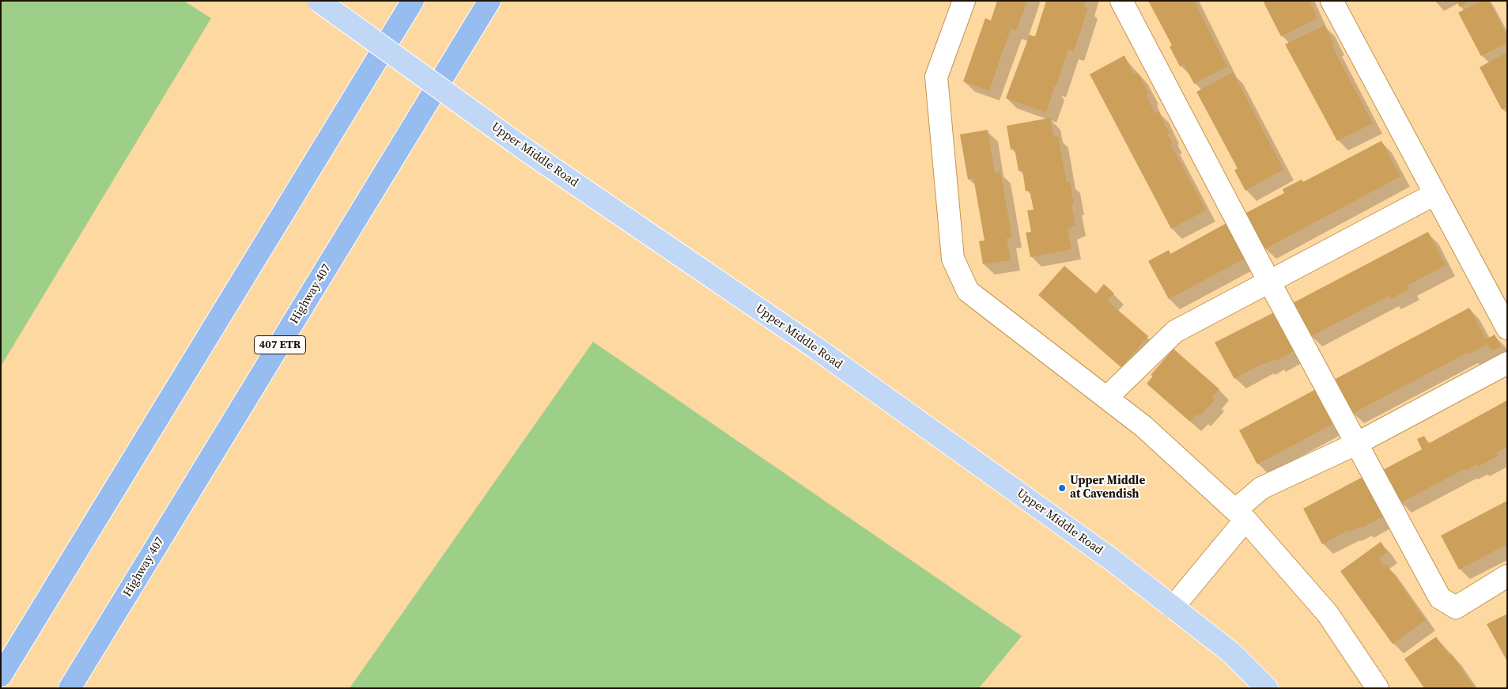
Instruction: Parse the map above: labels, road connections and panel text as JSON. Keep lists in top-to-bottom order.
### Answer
{
  "streets": {
    "highway": ["Highway 407", "407 ETR"],
    "main road": ["Upper Middle Road"]
  },
  "places": ["Upper Middle at Cavendish"]
}
